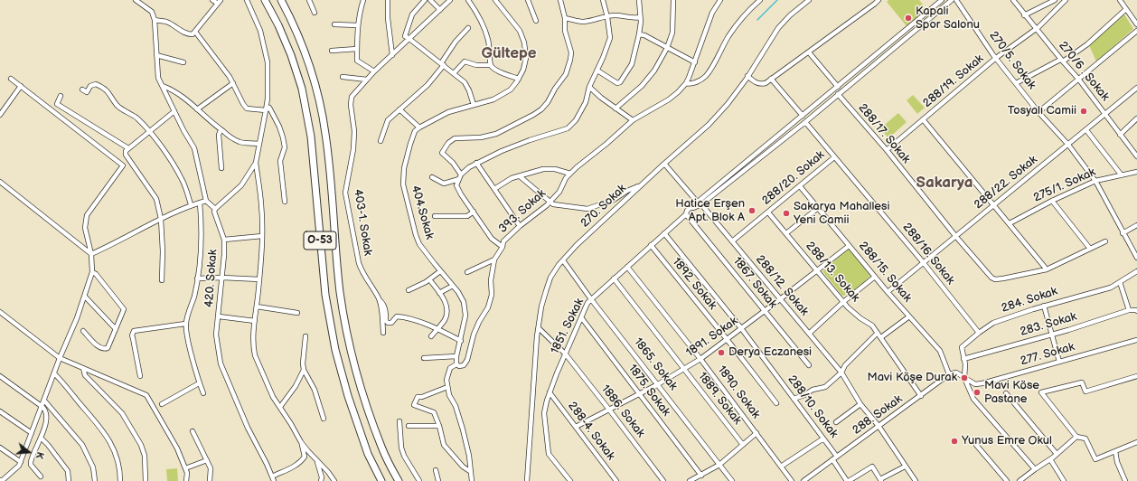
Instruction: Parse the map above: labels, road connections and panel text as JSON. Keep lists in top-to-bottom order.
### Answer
{
  "streets": {
    "highway": ["O-53"],
    "street": [
      "270/5. Sokak",
      "270/6 . Sokak",
      "288/19. Sokak",
      "288/17. Sokak",
      "288/20. Sokak",
      "288/22. Sokak",
      "275/1. Sokak",
      "270. Sokak",
      "393. Sokak",
      "404.Sokak",
      "403-1. Sokak",
      "288/16. Sokak",
      "288/13. Sokak",
      "288/15. Sokak",
      "420. Sokak",
      "1867. Sokak",
      "1892. Sokak",
      "288/12. Sokak",
      "284. Sokak",
      "283. Sokak",
      "1851. Sokak",
      "1891. Sokak",
      "277. Sokak",
      "1865. Sokak",
      "1875. Sokak",
      "1890. Sokak",
      "1889. Sokak",
      "288/10. Sokak",
      "1886. Sokak",
      "288. Sokak",
      "288-4. Sokak"
    ]
  },
  "crossings": [
    ["270/5. Sokak", "288/19. Sokak"],
    ["270/5. Sokak", "288/22. Sokak"],
    ["270/5. Sokak", "275/1. Sokak"],
    ["270/6 . Sokak", "288/19. Sokak"],
    ["270/6 . Sokak", "288/22. Sokak"],
    ["288/19. Sokak", "288/17. Sokak"],
    ["288/17. Sokak", "288/22. Sokak"],
    ["288/20. Sokak", "288/16. Sokak"],
    ["288/20. Sokak", "288/13. Sokak"],
    ["288/20. Sokak", "288/15. Sokak"],
    ["288/20. Sokak", "288/12. Sokak"],
    ["288/22. Sokak", "288/16. Sokak"],
    ["288/22. Sokak", "288/15. Sokak"],
    ["270. Sokak", "288/12. Sokak"],
    ["270. Sokak", "1865. Sokak"],
    ["270. Sokak", "1886. Sokak"],
    ["393. Sokak", "404.Sokak"],
    ["288/16. Sokak", "284. Sokak"],
    ["288/13. Sokak", "1891. Sokak"],
    ["288/13. Sokak", "288. Sokak"],
    ["288/15. Sokak", "1891. Sokak"],
    ["288/15. Sokak", "288. Sokak"],
    ["1867. Sokak", "1851. Sokak"],
    ["1867. Sokak", "1891. Sokak"],
    ["1892. Sokak", "1851. Sokak"],
    ["1892. Sokak", "1891. Sokak"],
    ["288/12. Sokak", "1851. Sokak"],
    ["288/12. Sokak", "1891. Sokak"],
    ["288/12. Sokak", "288. Sokak"],
    ["284. Sokak", "283. Sokak"],
    ["284. Sokak", "277. Sokak"],
    ["1851. Sokak", "1865. Sokak"],
    ["1851. Sokak", "1875. Sokak"],
    ["1851. Sokak", "1890. Sokak"],
    ["1851. Sokak", "1889. Sokak"],
    ["1851. Sokak", "288/10. Sokak"],
    ["1851. Sokak", "1886. Sokak"],
    ["1851. Sokak", "288-4. Sokak"],
    ["1891. Sokak", "1865. Sokak"],
    ["1891. Sokak", "1875. Sokak"],
    ["1891. Sokak", "1890. Sokak"],
    ["1891. Sokak", "1889. Sokak"],
    ["1891. Sokak", "288/10. Sokak"],
    ["1891. Sokak", "1886. Sokak"],
    ["1891. Sokak", "288-4. Sokak"],
    ["288/10. Sokak", "288. Sokak"]
  ],
  "districts": ["Gültepe", "Sakarya"],
  "places": [
    "Kapali Spor Salonu",
    "Tosyalı Camii",
    "Hatice Erşen Apt. Blok A",
    "Sakarya Mahallesi Yeni Camii",
    "Derya Eczanesi",
    "Mavi Köşe Durak",
    "Mavi Köse Pastane",
    "Yunus Emre Okul"
  ],
  "north": "right"
}
